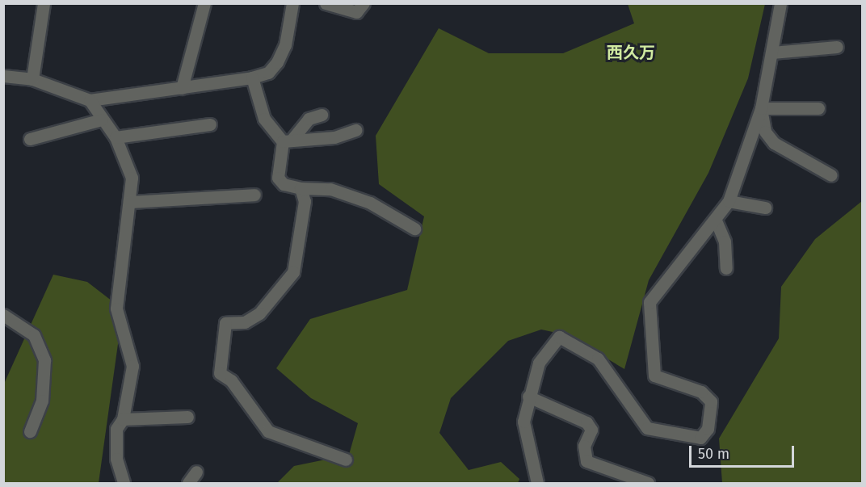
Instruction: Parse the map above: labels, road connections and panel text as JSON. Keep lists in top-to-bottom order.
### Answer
{
  "districts": ["西久万"],
  "scale_bar": "50 m"
}
